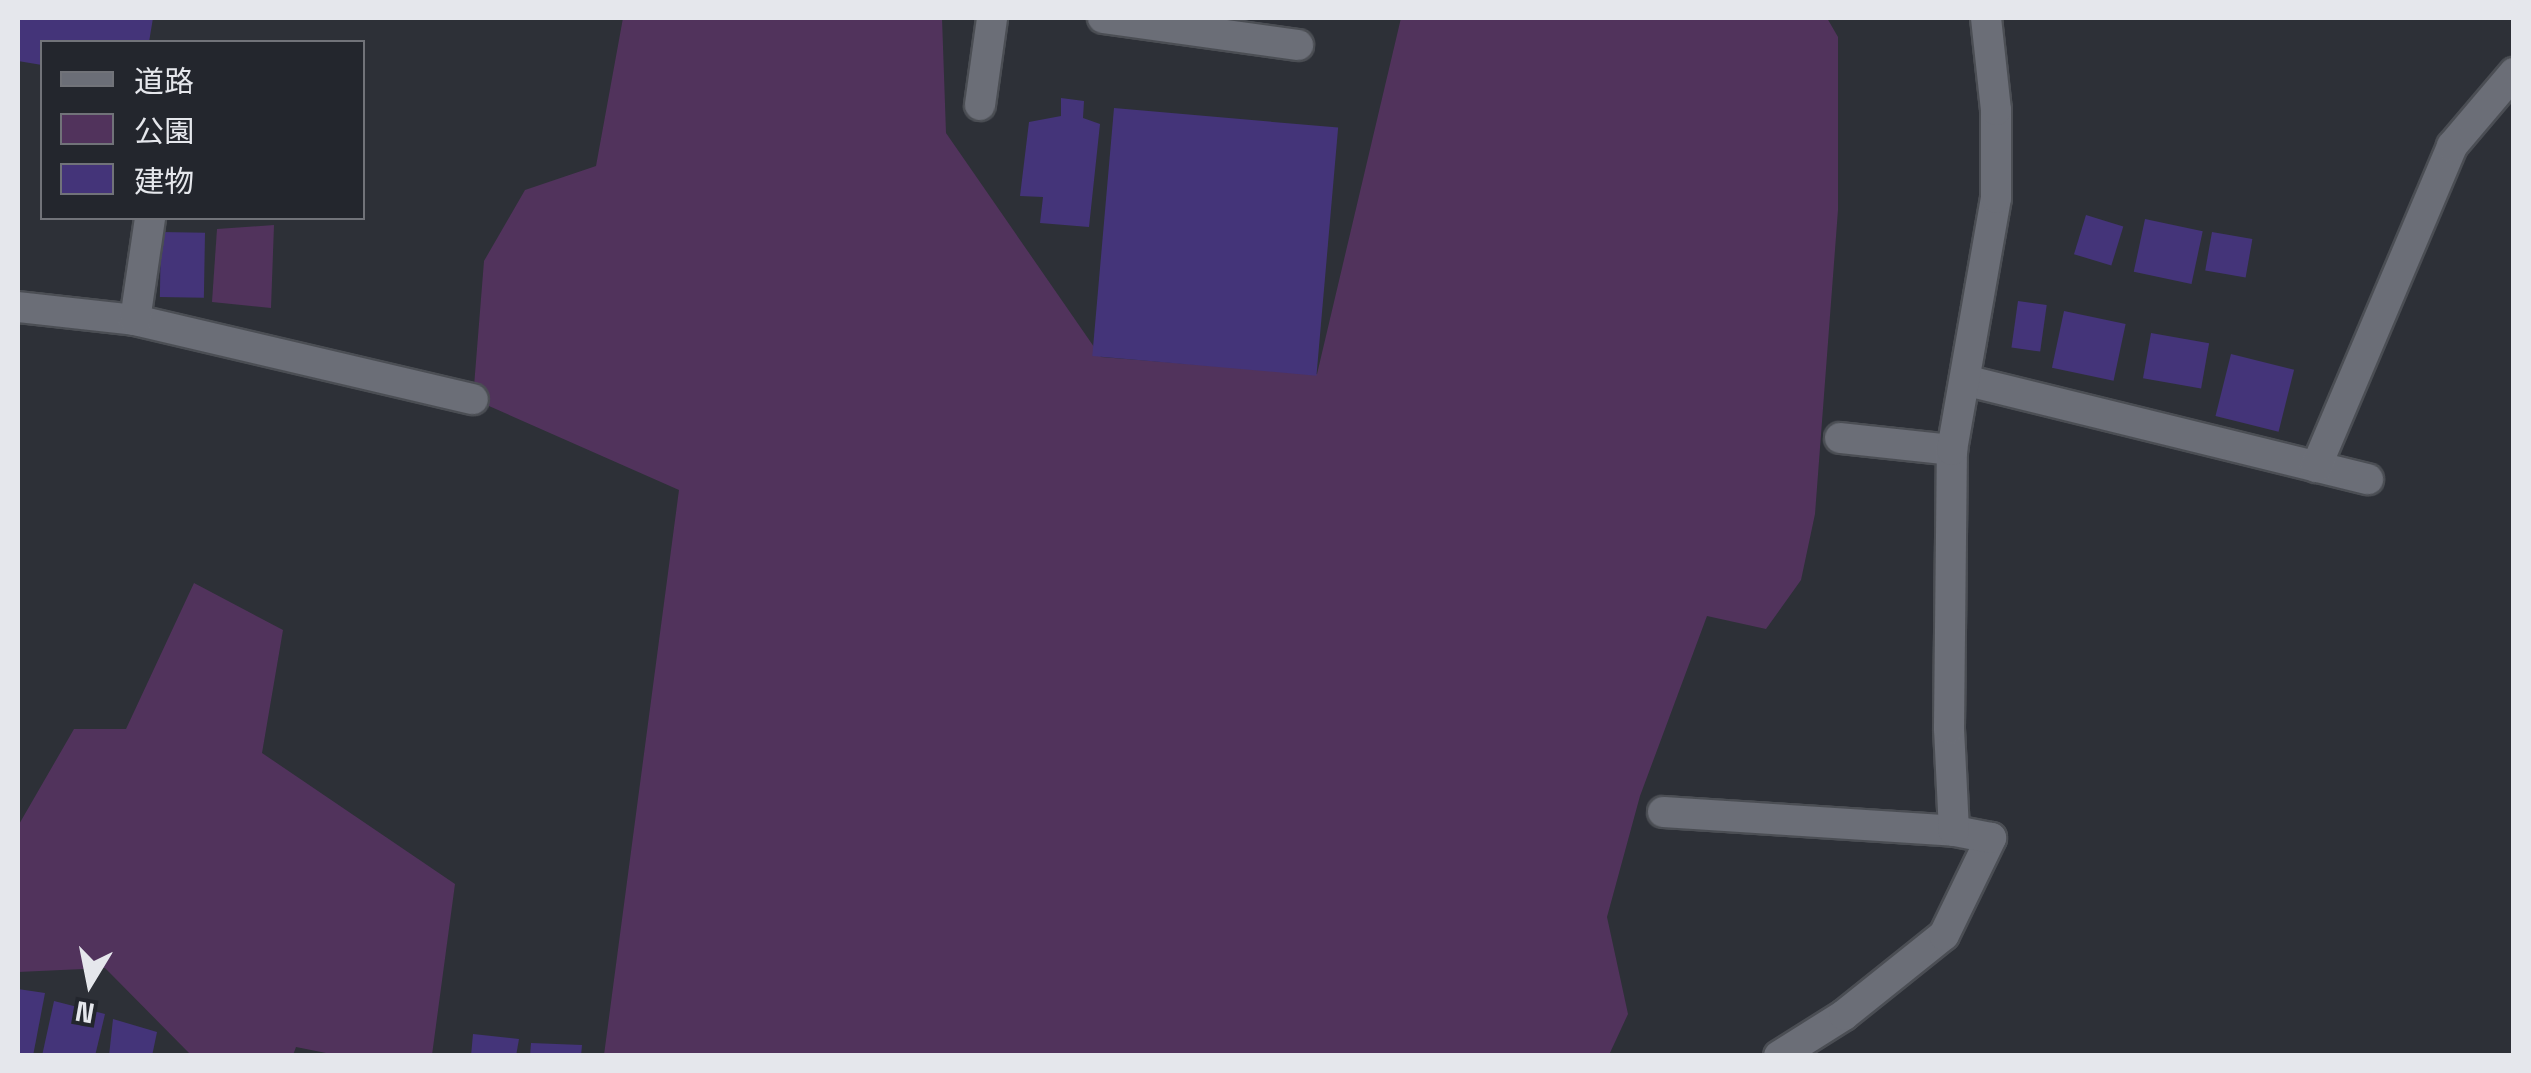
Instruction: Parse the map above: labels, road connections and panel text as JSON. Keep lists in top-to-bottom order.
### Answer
{
  "legend": ["道路", "公園", "建物"],
  "north": "bottom"
}
